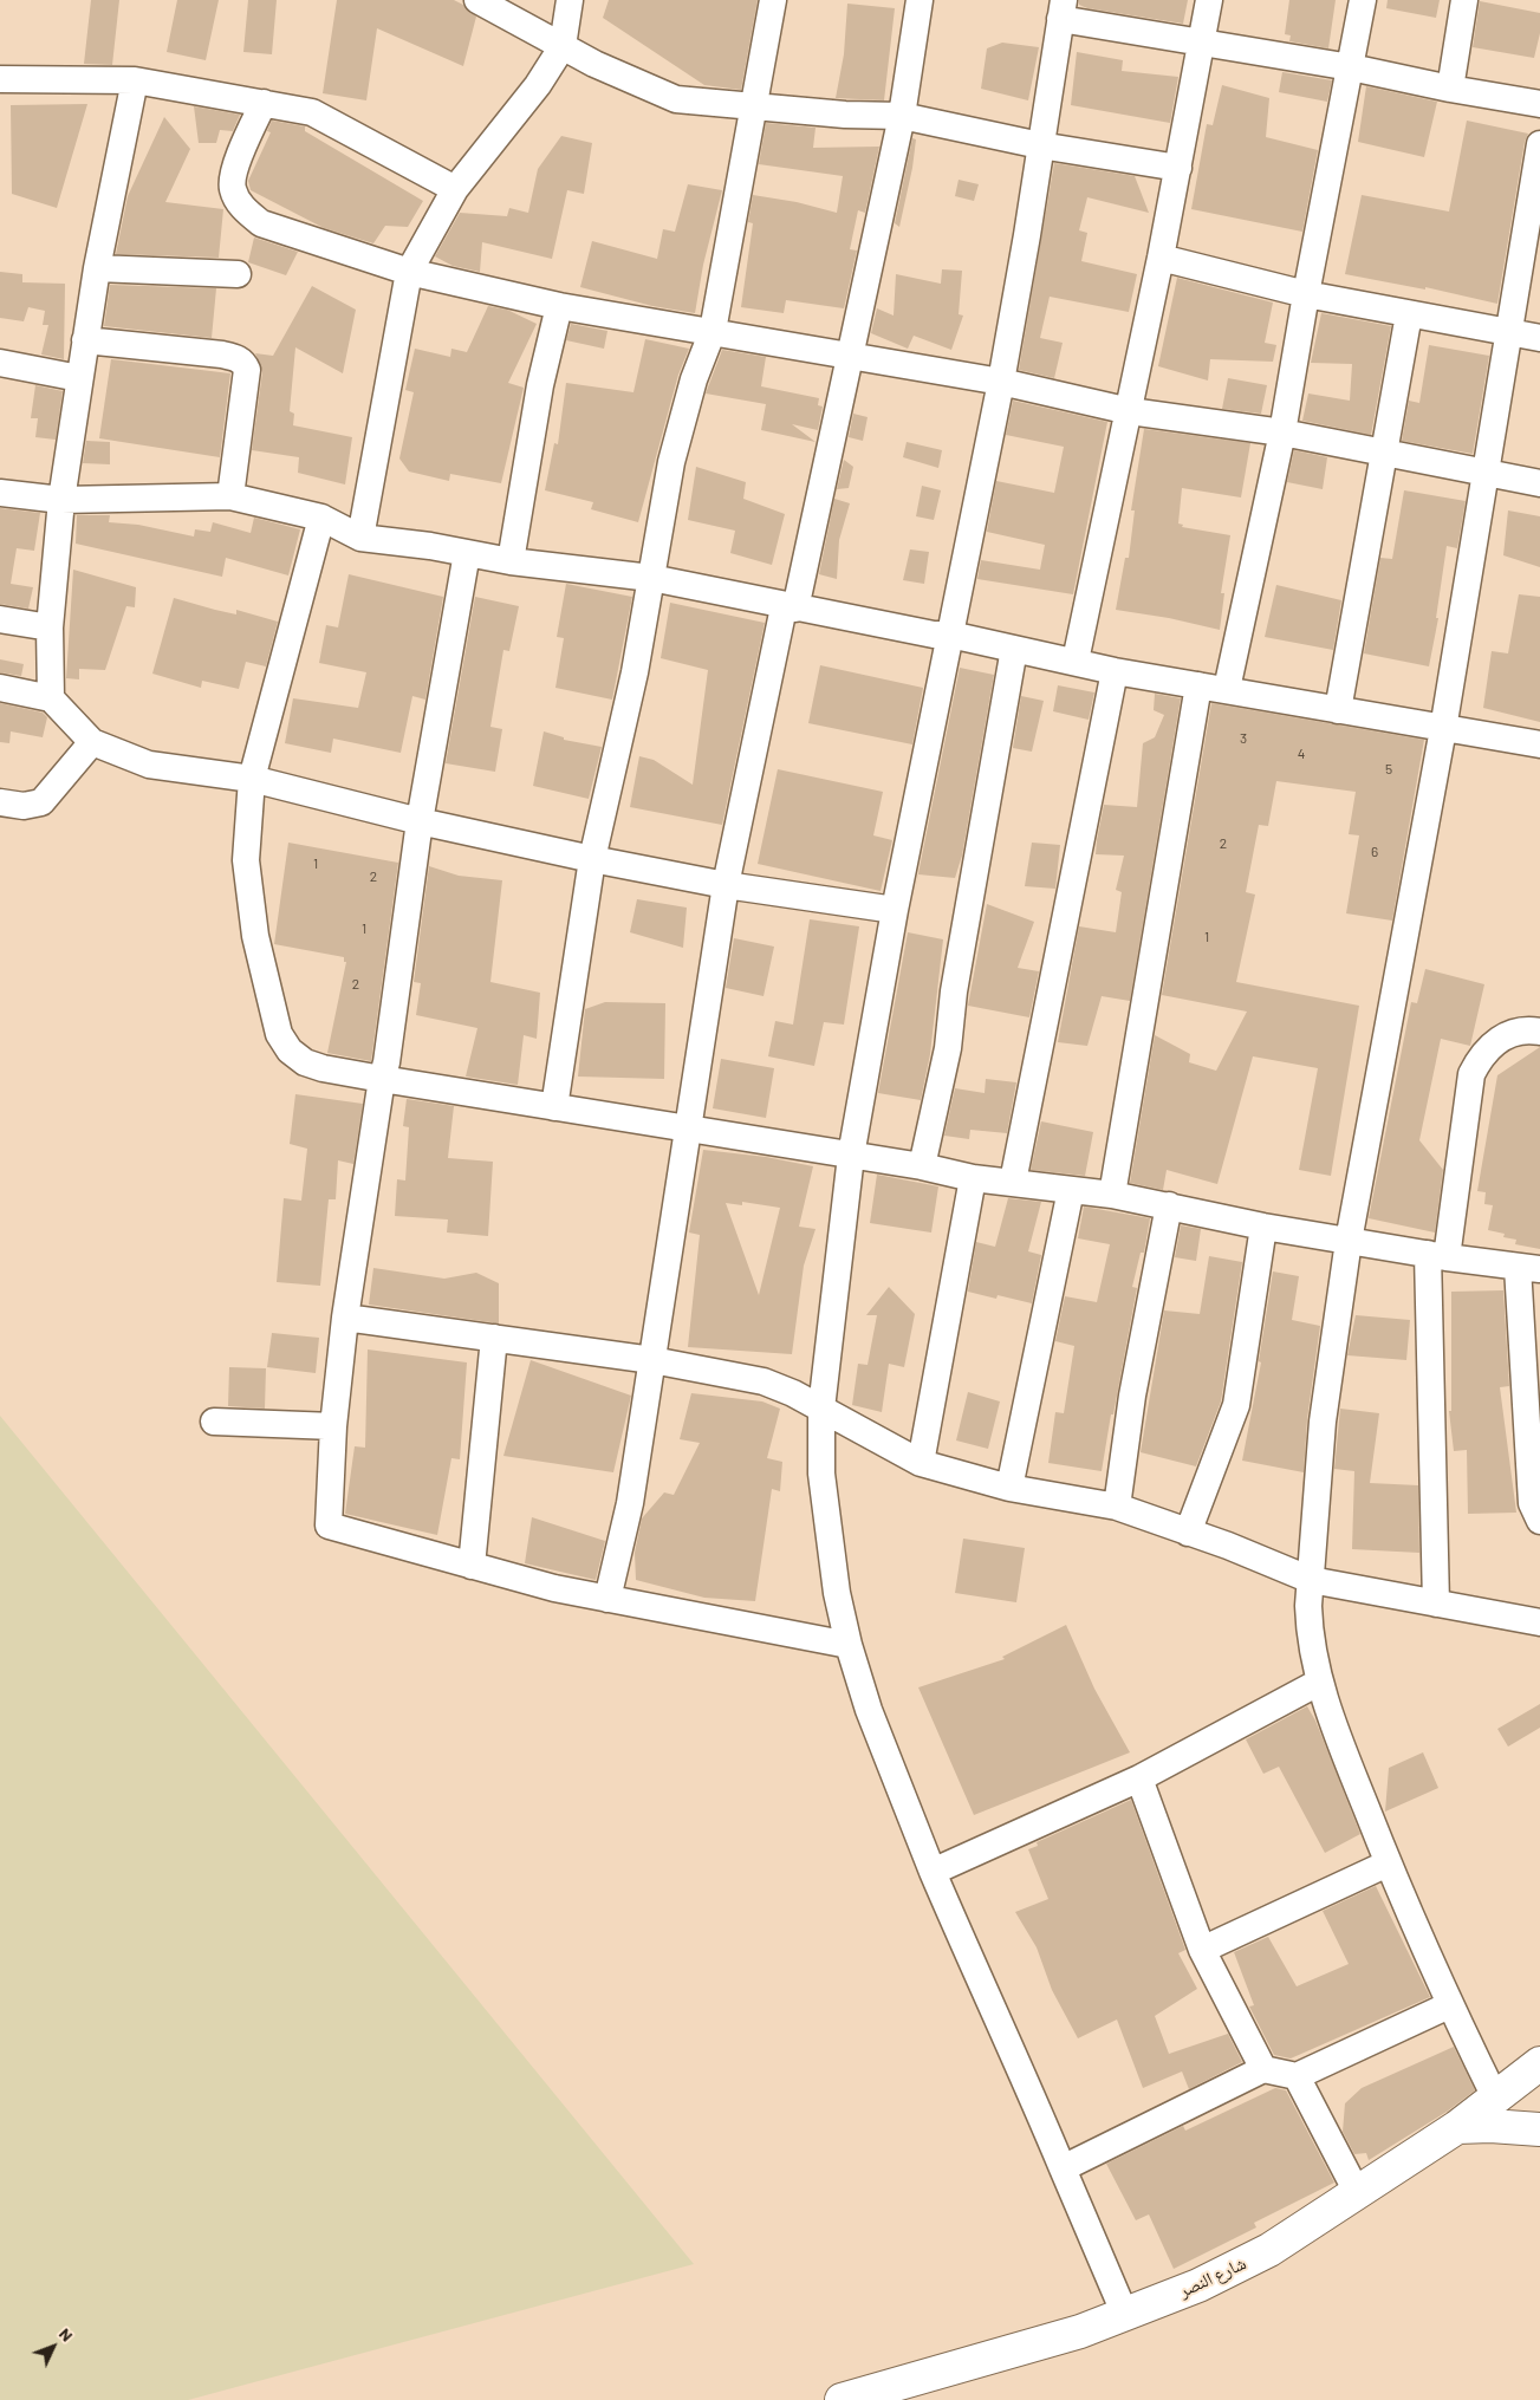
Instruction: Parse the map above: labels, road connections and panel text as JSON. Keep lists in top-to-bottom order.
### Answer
{
  "streets": {
    "main road": ["شارع النصر"]
  },
  "house_numbers": [
    "3",
    "4",
    "5",
    "2",
    "6",
    "1",
    "2",
    "1",
    "1",
    "2"
  ],
  "north": "top right"
}
